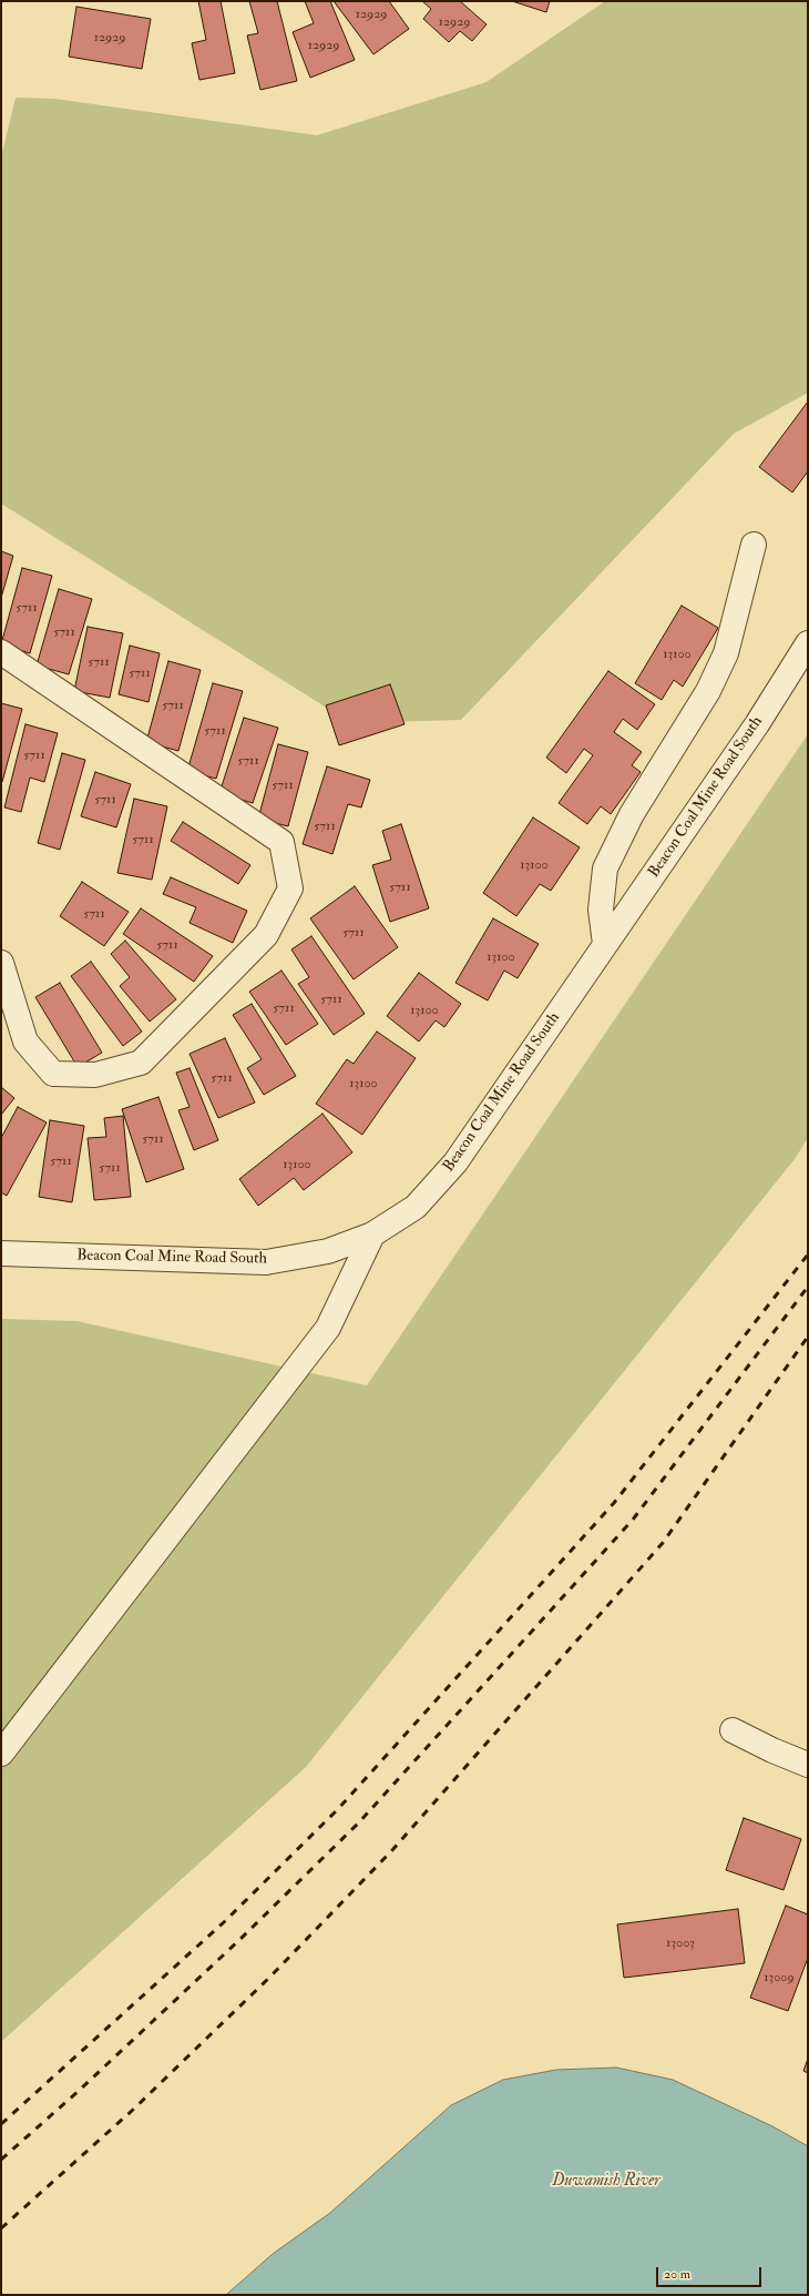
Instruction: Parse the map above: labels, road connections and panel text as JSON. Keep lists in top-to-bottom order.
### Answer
{
  "streets": {
    "street": ["Beacon Coal Mine Road South"]
  },
  "water": ["Duwamish River"],
  "house_numbers": [
    "12929",
    "12929",
    "12929",
    "12929",
    "5711",
    "5711",
    "13100",
    "5711",
    "5711",
    "5711",
    "5711",
    "5711",
    "5711",
    "5711",
    "5711",
    "5711",
    "5711",
    "13100",
    "5711",
    "5711",
    "5711",
    "5711",
    "13100",
    "5711",
    "5711",
    "13100",
    "5711",
    "13100",
    "5711",
    "5711",
    "13100",
    "5711",
    "13003",
    "13009"
  ],
  "scale_bar": "20 m"
}
